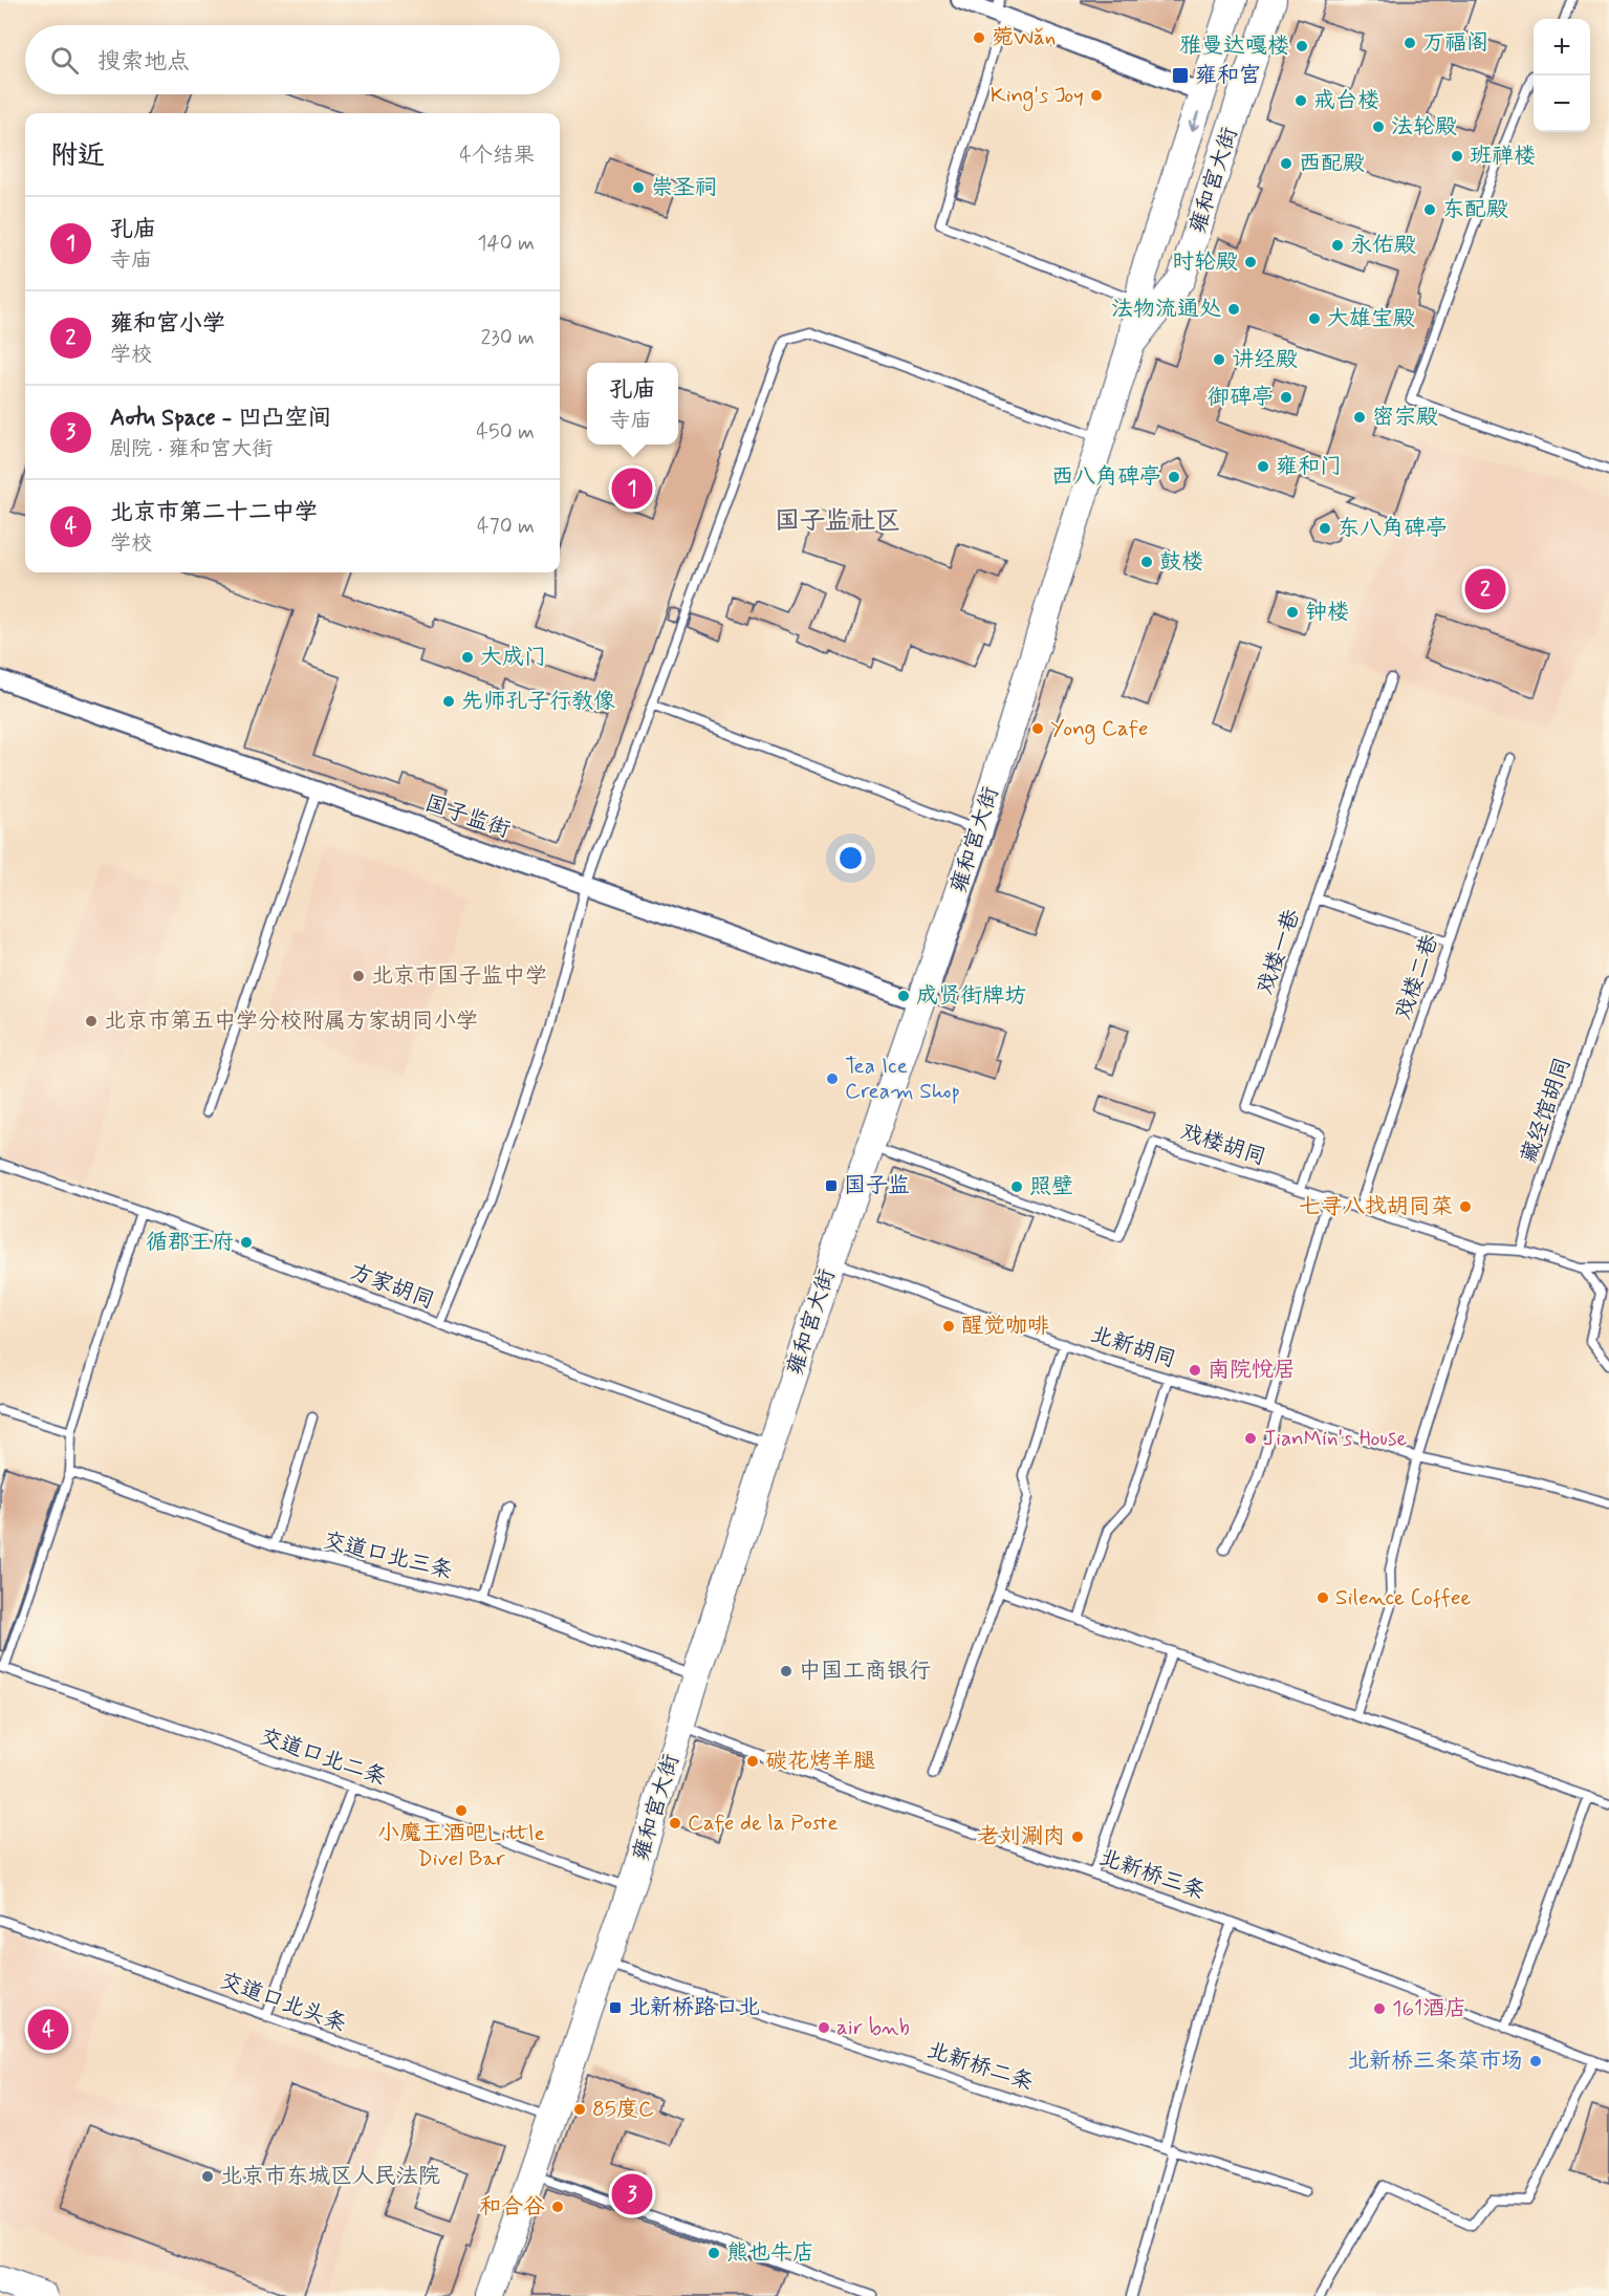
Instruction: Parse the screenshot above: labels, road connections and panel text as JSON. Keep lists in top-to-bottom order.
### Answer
{
  "streets": {
    "main road": ["雍和宫大街"],
    "street": ["国子监街"],
    "lane": [
      "戏楼一巷",
      "戏楼二巷",
      "藏经馆胡同",
      "戏楼胡同",
      "方家胡同",
      "北新胡同",
      "交道口北三条",
      "交道口北二条",
      "北新桥三条",
      "交道口北头条",
      "北新桥二条"
    ]
  },
  "crossings": [
    ["雍和宫大街", "国子监街"],
    ["雍和宫大街", "戏楼胡同"],
    ["雍和宫大街", "方家胡同"],
    ["雍和宫大街", "北新胡同"],
    ["雍和宫大街", "交道口北三条"],
    ["雍和宫大街", "交道口北二条"],
    ["雍和宫大街", "北新桥三条"],
    ["雍和宫大街", "交道口北头条"],
    ["雍和宫大街", "北新桥二条"],
    ["戏楼一巷", "戏楼胡同"],
    ["戏楼二巷", "戏楼胡同"],
    ["藏经馆胡同", "戏楼胡同"]
  ],
  "districts": ["国子监社区"],
  "places": {
    "other": [
      "菀Wǎn",
      "万福阁",
      "雅曼达嘎楼",
      "King's Joy",
      "戒台楼",
      "法轮殿",
      "班禅楼",
      "西配殿",
      "崇圣祠",
      "东配殿",
      "永佑殿",
      "时轮殿",
      "法物流通处",
      "大雄宝殿",
      "讲经殿",
      "御碑亭",
      "密宗殿",
      "雍和门",
      "西八角碑亭",
      "东八角碑亭",
      "鼓楼",
      "钟楼",
      "大成门",
      "先师孔子行教像",
      "Yong Cafe",
      "北京市国子监中学",
      "成贤街牌坊",
      "北京市第五中学分校附属方家胡同小学",
      "Tea Ice Cream Shop",
      "照壁",
      "七寻八找胡同菜",
      "循郡王府",
      "醒觉咖啡",
      "南院悦居",
      "JianMin's House",
      "Silence Coffee",
      "中国工商银行",
      "碳花烤羊腿",
      "小魔王酒吧Little Divel Bar",
      "Cafe de la Poste",
      "老刘涮肉",
      "161酒店",
      "air bnb",
      "北新桥三条菜市场",
      "85度C",
      "北京市东城区人民法院",
      "和合谷",
      "熊也牛店"
    ],
    "transit": ["雍和宫", "国子监", "北新桥路口北"]
  },
  "page": {
    "map_buttons": ["+", "−"],
    "search": "搜索地点",
    "heading": ["附近", "4个结果"],
    "list": [
      {
        "mark": "1",
        "name": "孔庙",
        "note": "寺庙",
        "value": "140 m"
      },
      {
        "mark": "2",
        "name": "雍和宫小学",
        "note": "学校",
        "value": "230 m"
      },
      {
        "mark": "3",
        "name": "Aotu Space - 凹凸空间",
        "note": "剧院 · 雍和宫大街",
        "value": "450 m"
      },
      {
        "mark": "4",
        "name": "北京市第二十二中学",
        "note": "学校",
        "value": "470 m"
      }
    ],
    "popup": ["孔庙", "寺庙"],
    "pins": [
      "1",
      "2",
      "4",
      "3"
    ]
  }
}
